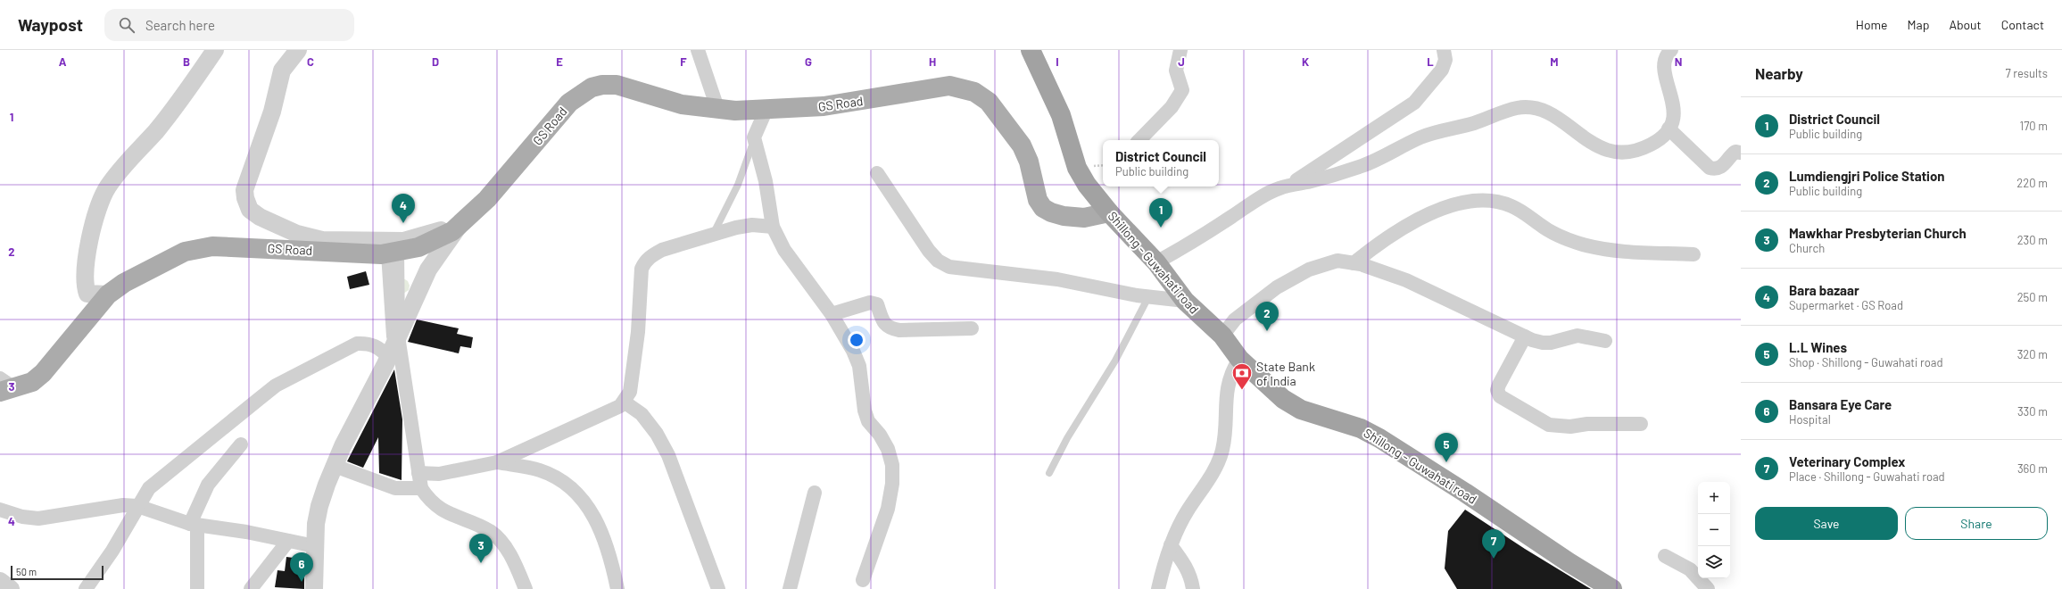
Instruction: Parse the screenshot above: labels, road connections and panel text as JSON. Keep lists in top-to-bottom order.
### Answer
{
  "streets": {
    "highway": ["Shillong - Guwahati road"],
    "main road": ["GS Road"]
  },
  "crossings": [
    ["GS Road", "Shillong - Guwahati road"]
  ],
  "places": {
    "bank": ["State Bank of India"]
  },
  "scale_bar": "50 m",
  "page": {
    "header": "Waypost",
    "search": "Search here",
    "nav": [
      "Home",
      "Map",
      "About",
      "Contact"
    ],
    "heading": ["Nearby", "7 results"],
    "list": [
      {
        "mark": "1",
        "name": "District Council",
        "note": "Public building",
        "value": "170 m"
      },
      {
        "mark": "2",
        "name": "Lumdiengjri Police Station",
        "note": "Public building",
        "value": "220 m"
      },
      {
        "mark": "3",
        "name": "Mawkhar Presbyterian Church",
        "note": "Church",
        "value": "230 m"
      },
      {
        "mark": "4",
        "name": "Bara bazaar",
        "note": "Supermarket · GS Road",
        "value": "250 m"
      },
      {
        "mark": "5",
        "name": "L.L Wines",
        "note": "Shop · Shillong - Guwahati road",
        "value": "320 m"
      },
      {
        "mark": "6",
        "name": "Bansara Eye Care",
        "note": "Hospital",
        "value": "330 m"
      },
      {
        "mark": "7",
        "name": "Veterinary Complex",
        "note": "Place · Shillong - Guwahati road",
        "value": "360 m"
      }
    ],
    "popup": ["District Council", "Public building"],
    "pins": [
      "4",
      "1",
      "2",
      "5",
      "7",
      "3",
      "6"
    ],
    "map_buttons": ["+", "−"],
    "buttons": ["Save", "Share"],
    "scale": "50 m"
  },
  "grid": {
    "columns": [
      "A",
      "B",
      "C",
      "D",
      "E",
      "F",
      "G",
      "H",
      "I",
      "J",
      "K",
      "L",
      "M",
      "N"
    ],
    "rows": [
      "1",
      "2",
      "3",
      "4"
    ]
  }
}
